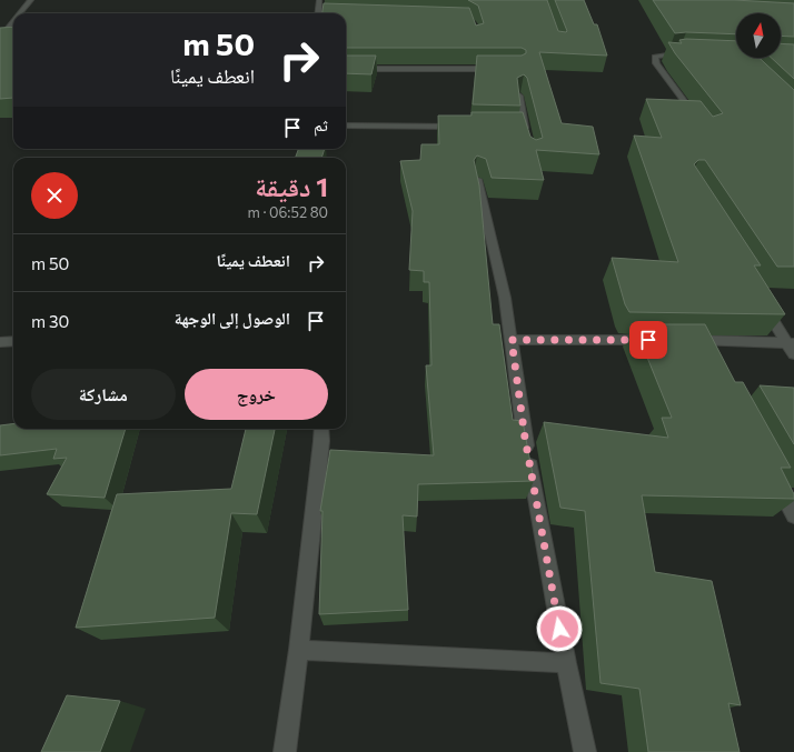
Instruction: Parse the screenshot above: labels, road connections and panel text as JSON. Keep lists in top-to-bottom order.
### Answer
{
  "north": "top",
  "page": {
    "turn": ["50 m", "انعطف يمينًا"],
    "then": "ثم",
    "heading": ["1 دقيقة", "80 m · 06:52"],
    "list": [
      {
        "name": "انعطف يمينًا",
        "value": "50 m"
      },
      {
        "name": "الوصول إلى الوجهة",
        "value": "30 m"
      }
    ],
    "buttons": ["خروج", "مشاركة"]
  }
}
